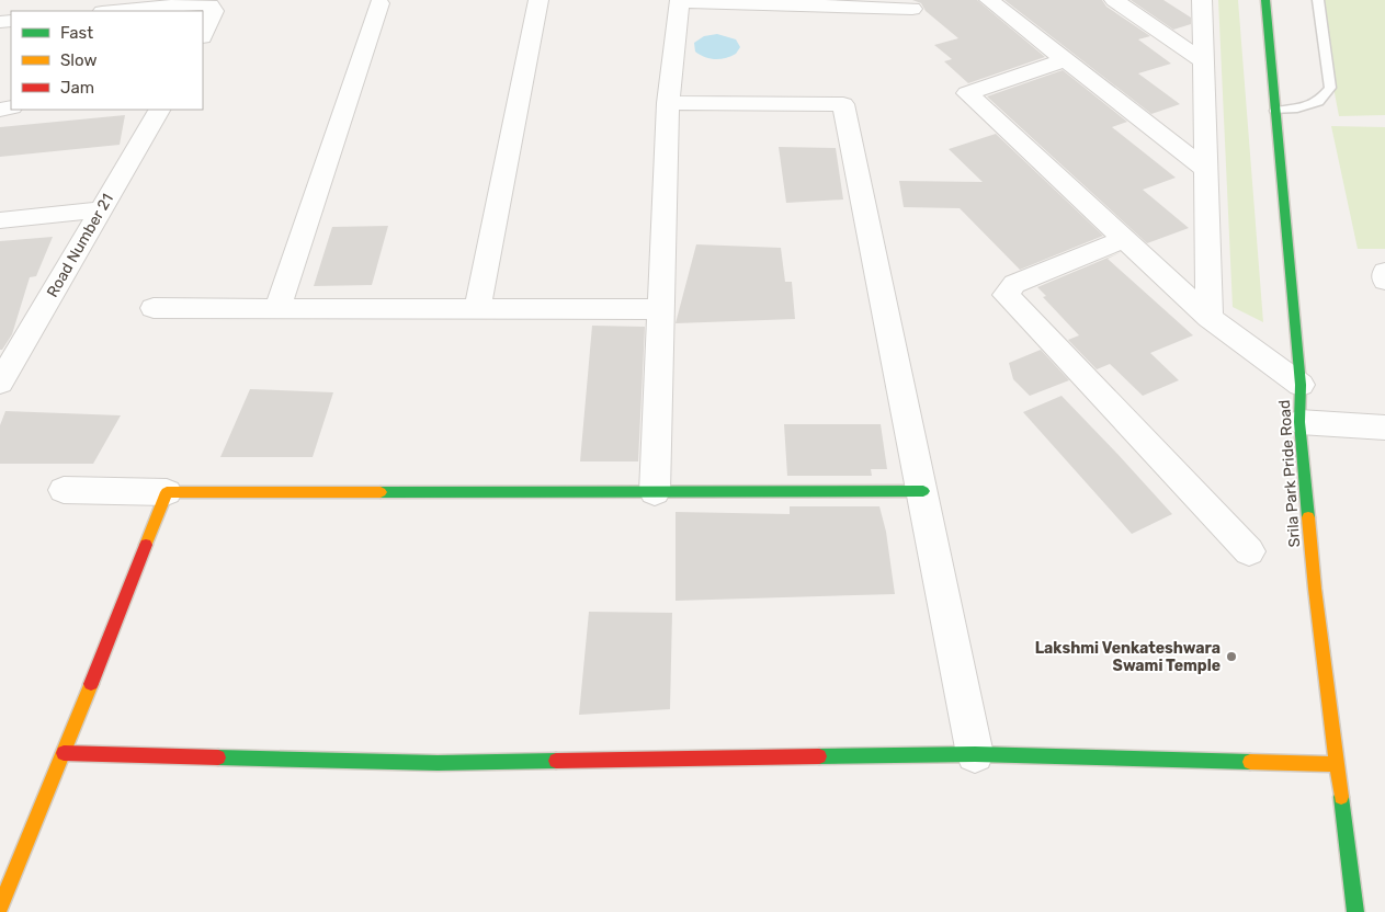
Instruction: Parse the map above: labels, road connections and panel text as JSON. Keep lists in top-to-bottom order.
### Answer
{
  "streets": {
    "street": ["Road Number 21", "Srila Park Pride Road"]
  },
  "places": ["Lakshmi Venkateshwara Swami Temple"],
  "legend": ["Fast", "Slow", "Jam"]
}
